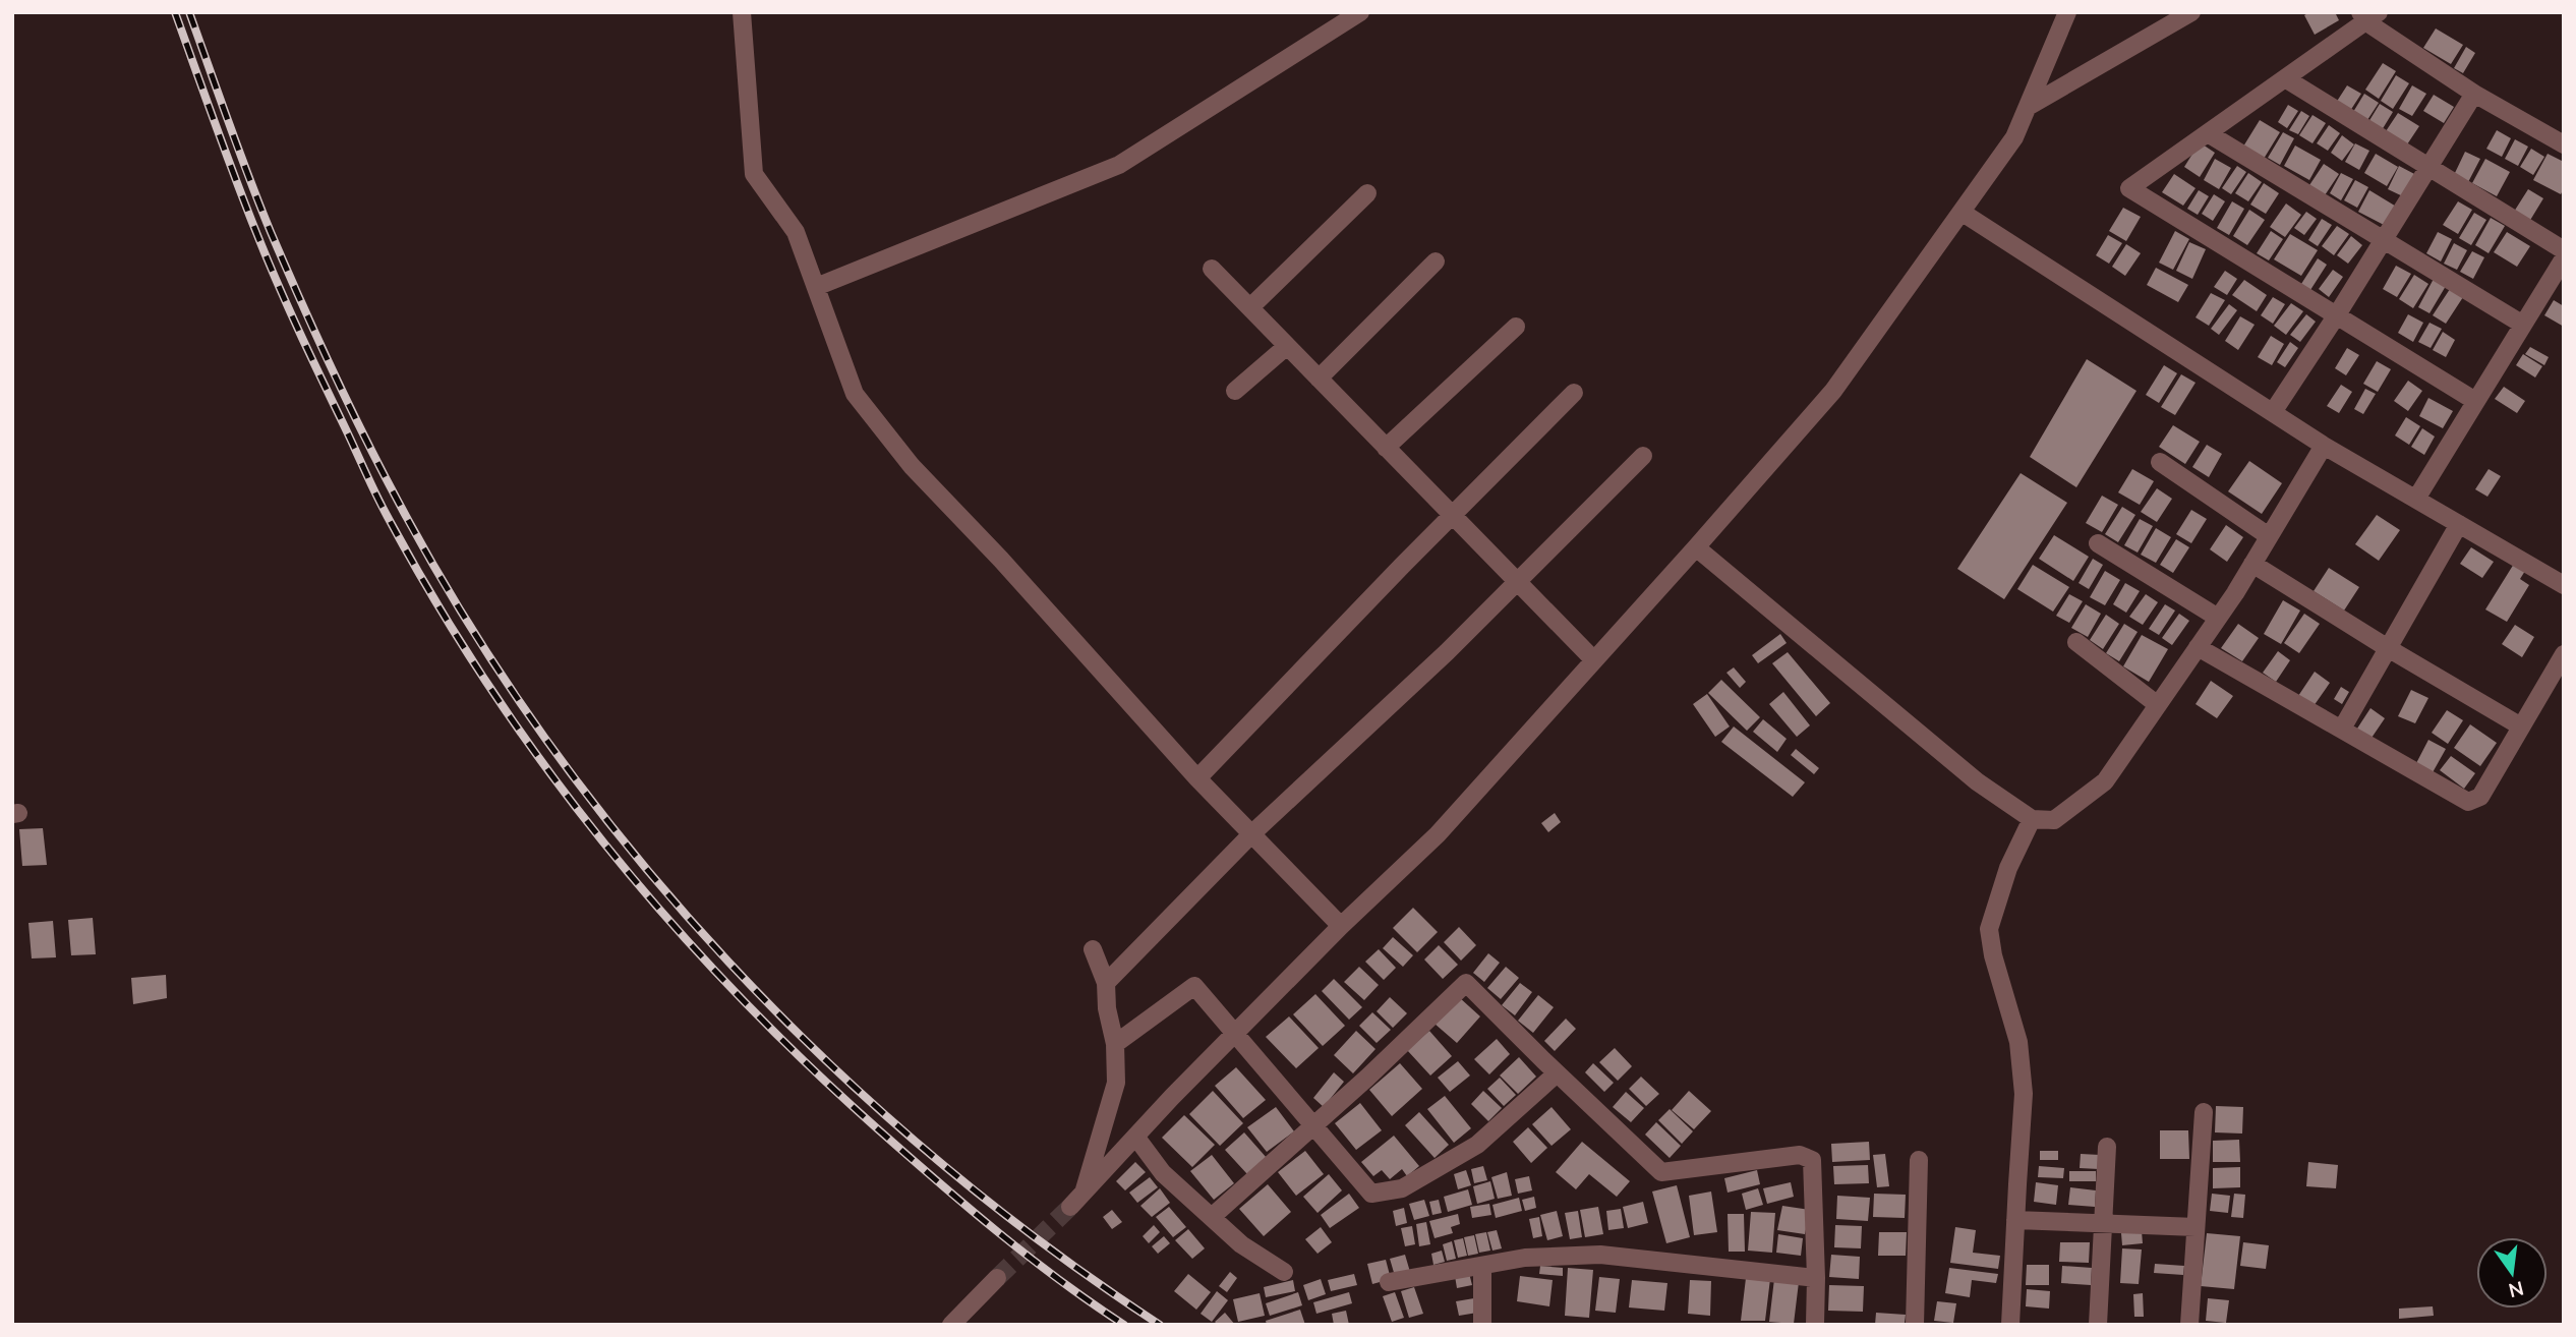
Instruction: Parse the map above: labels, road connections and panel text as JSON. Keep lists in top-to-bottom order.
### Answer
{
  "north": "bottom"
}
